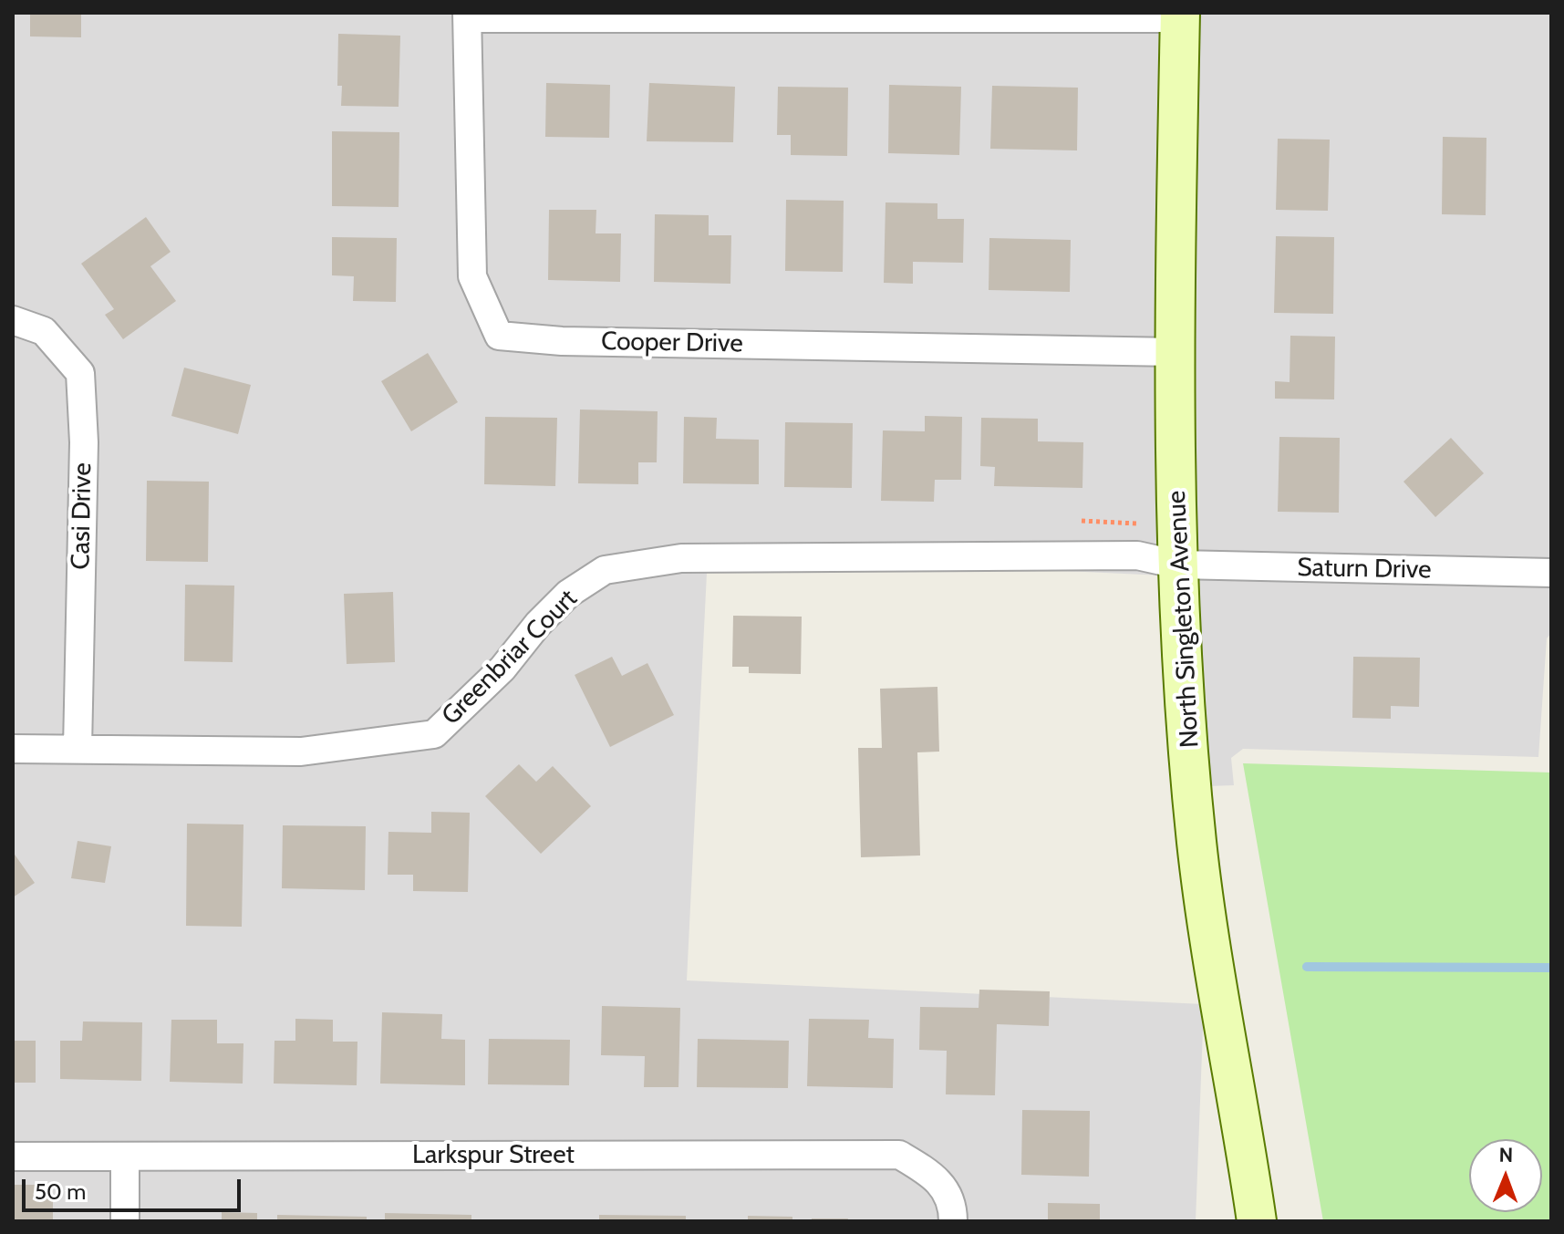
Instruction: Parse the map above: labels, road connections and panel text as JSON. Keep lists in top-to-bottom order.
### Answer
{
  "streets": {
    "street": [
      "Cooper Drive",
      "Casi Drive",
      "Saturn Drive",
      "North Singleton Avenue",
      "Greenbriar Court",
      "Larkspur Street"
    ]
  },
  "crossings": [
    ["Cooper Drive", "North Singleton Avenue"],
    ["Casi Drive", "Greenbriar Court"],
    ["Saturn Drive", "North Singleton Avenue"],
    ["Saturn Drive", "Greenbriar Court"],
    ["North Singleton Avenue", "Greenbriar Court"]
  ],
  "scale_bar": "50 m",
  "north": "top"
}
